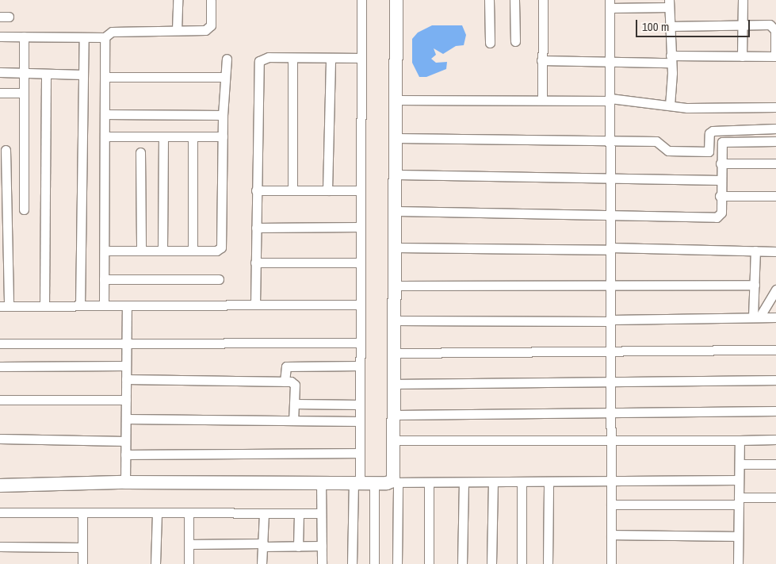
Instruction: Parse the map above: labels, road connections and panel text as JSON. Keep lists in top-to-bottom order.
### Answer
{
  "scale_bar": "100 m"
}
